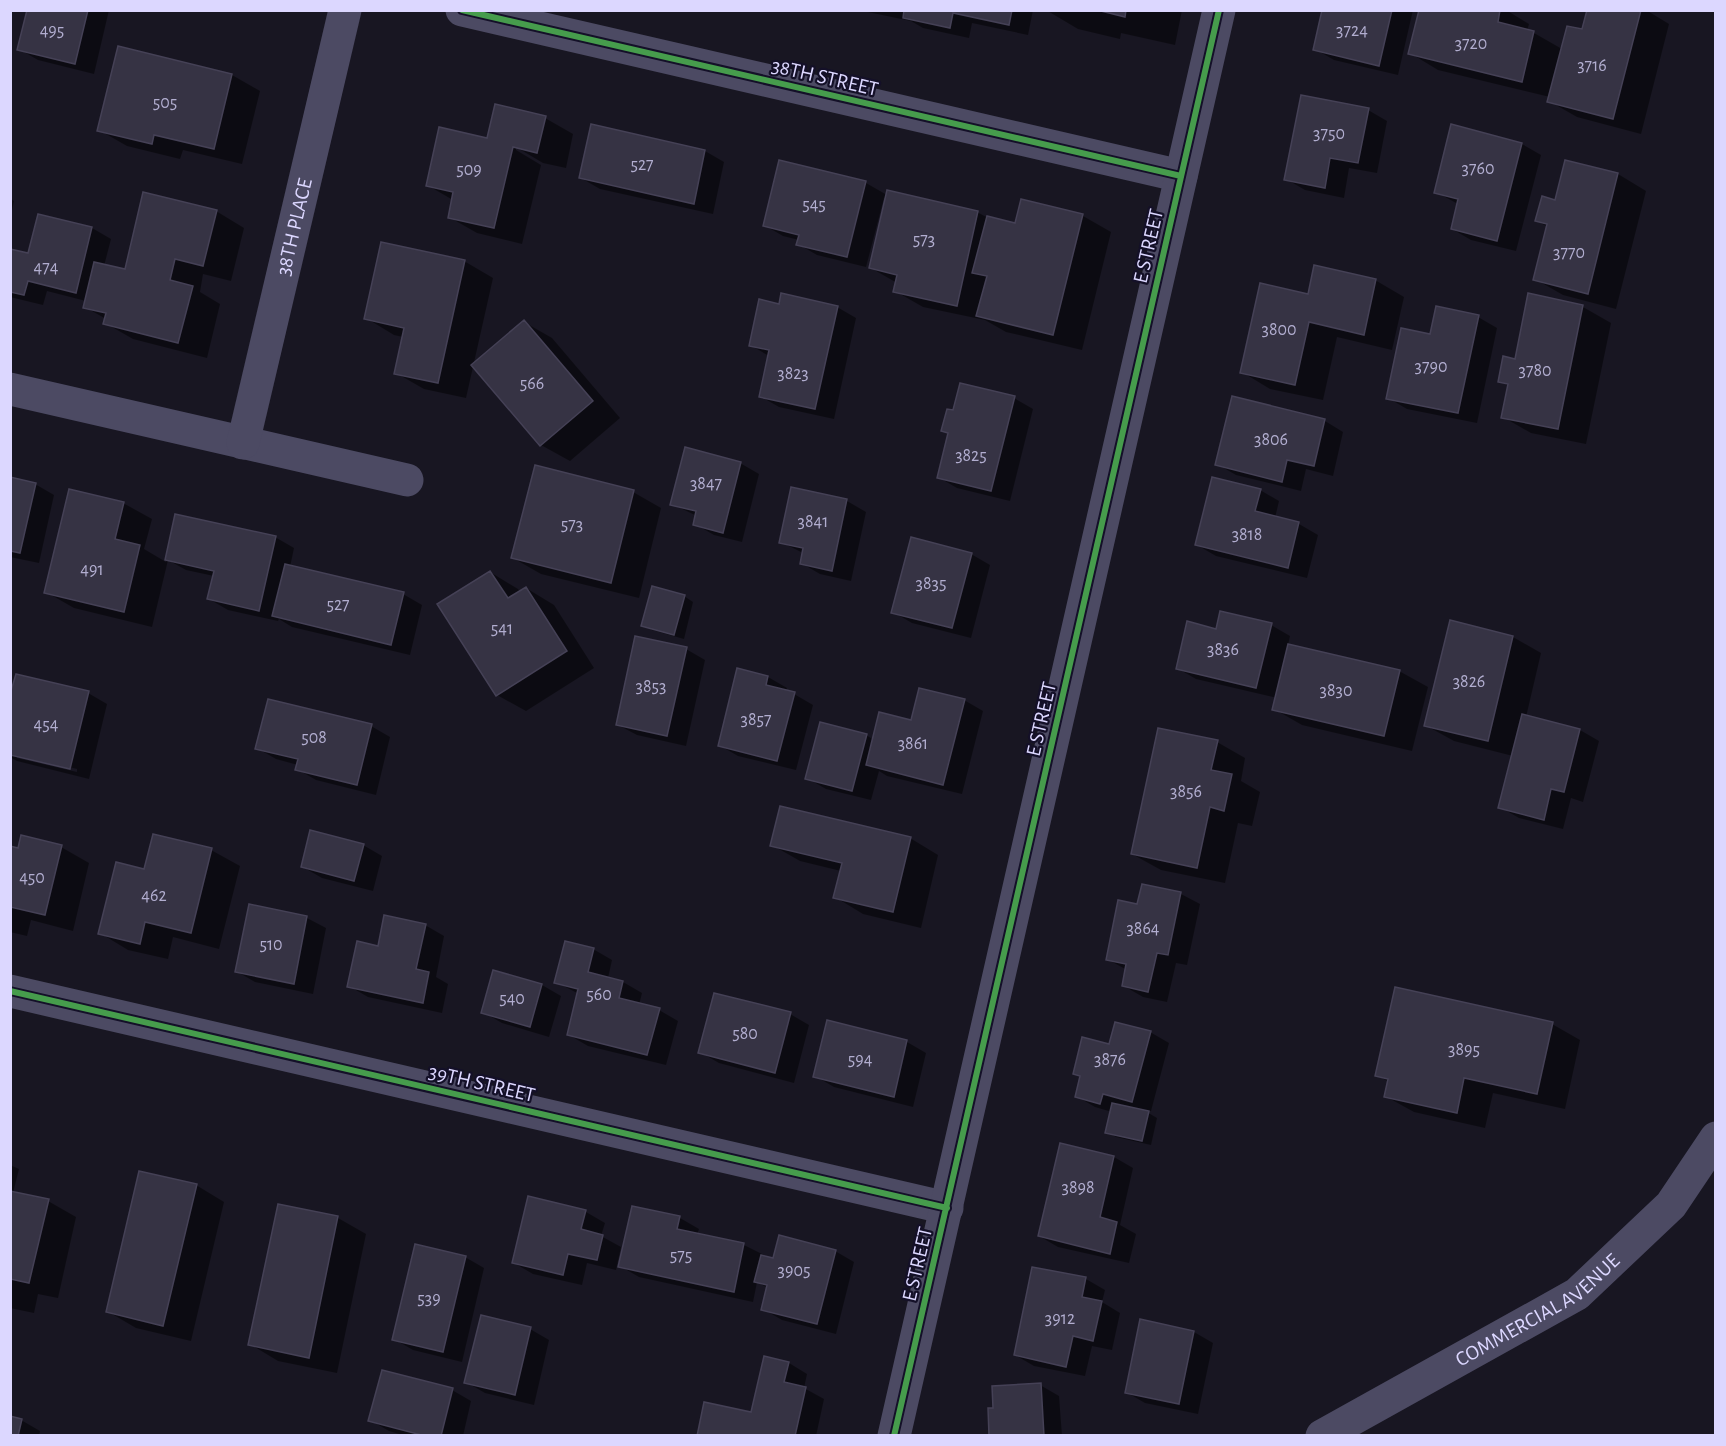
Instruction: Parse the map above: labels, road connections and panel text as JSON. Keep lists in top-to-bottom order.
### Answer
{
  "streets": {
    "street": [
      "38TH STREET",
      "38TH PLACE",
      "E STREET",
      "39TH STREET",
      "COMMERCIAL AVENUE"
    ]
  },
  "crossings": [
    ["38TH STREET", "E STREET"],
    ["E STREET", "39TH STREET"]
  ],
  "house_numbers": [
    "495",
    "3724",
    "3720",
    "3716",
    "505",
    "3750",
    "527",
    "3760",
    "509",
    "545",
    "573",
    "3770",
    "474",
    "3800",
    "3790",
    "3780",
    "3823",
    "566",
    "3806",
    "3825",
    "3847",
    "3841",
    "573",
    "3818",
    "491",
    "3835",
    "527",
    "541",
    "3836",
    "3826",
    "3853",
    "3830",
    "3857",
    "454",
    "508",
    "3861",
    "3856",
    "450",
    "462",
    "3864",
    "510",
    "560",
    "540",
    "580",
    "3895",
    "594",
    "3876",
    "3898",
    "575",
    "3905",
    "539",
    "3912"
  ]
}
